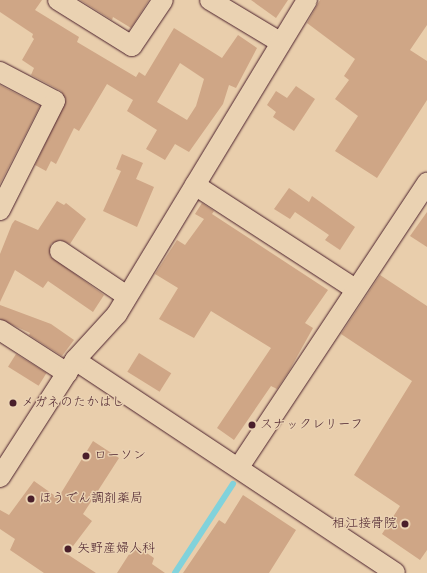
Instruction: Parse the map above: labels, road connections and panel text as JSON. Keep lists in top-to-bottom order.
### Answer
{
  "places": [
    "メガネのたかはし",
    "スナックレリーフ",
    "ローソン",
    "ほうでん調剤薬局",
    "相江接骨院",
    "矢野産婦人科"
  ]
}
